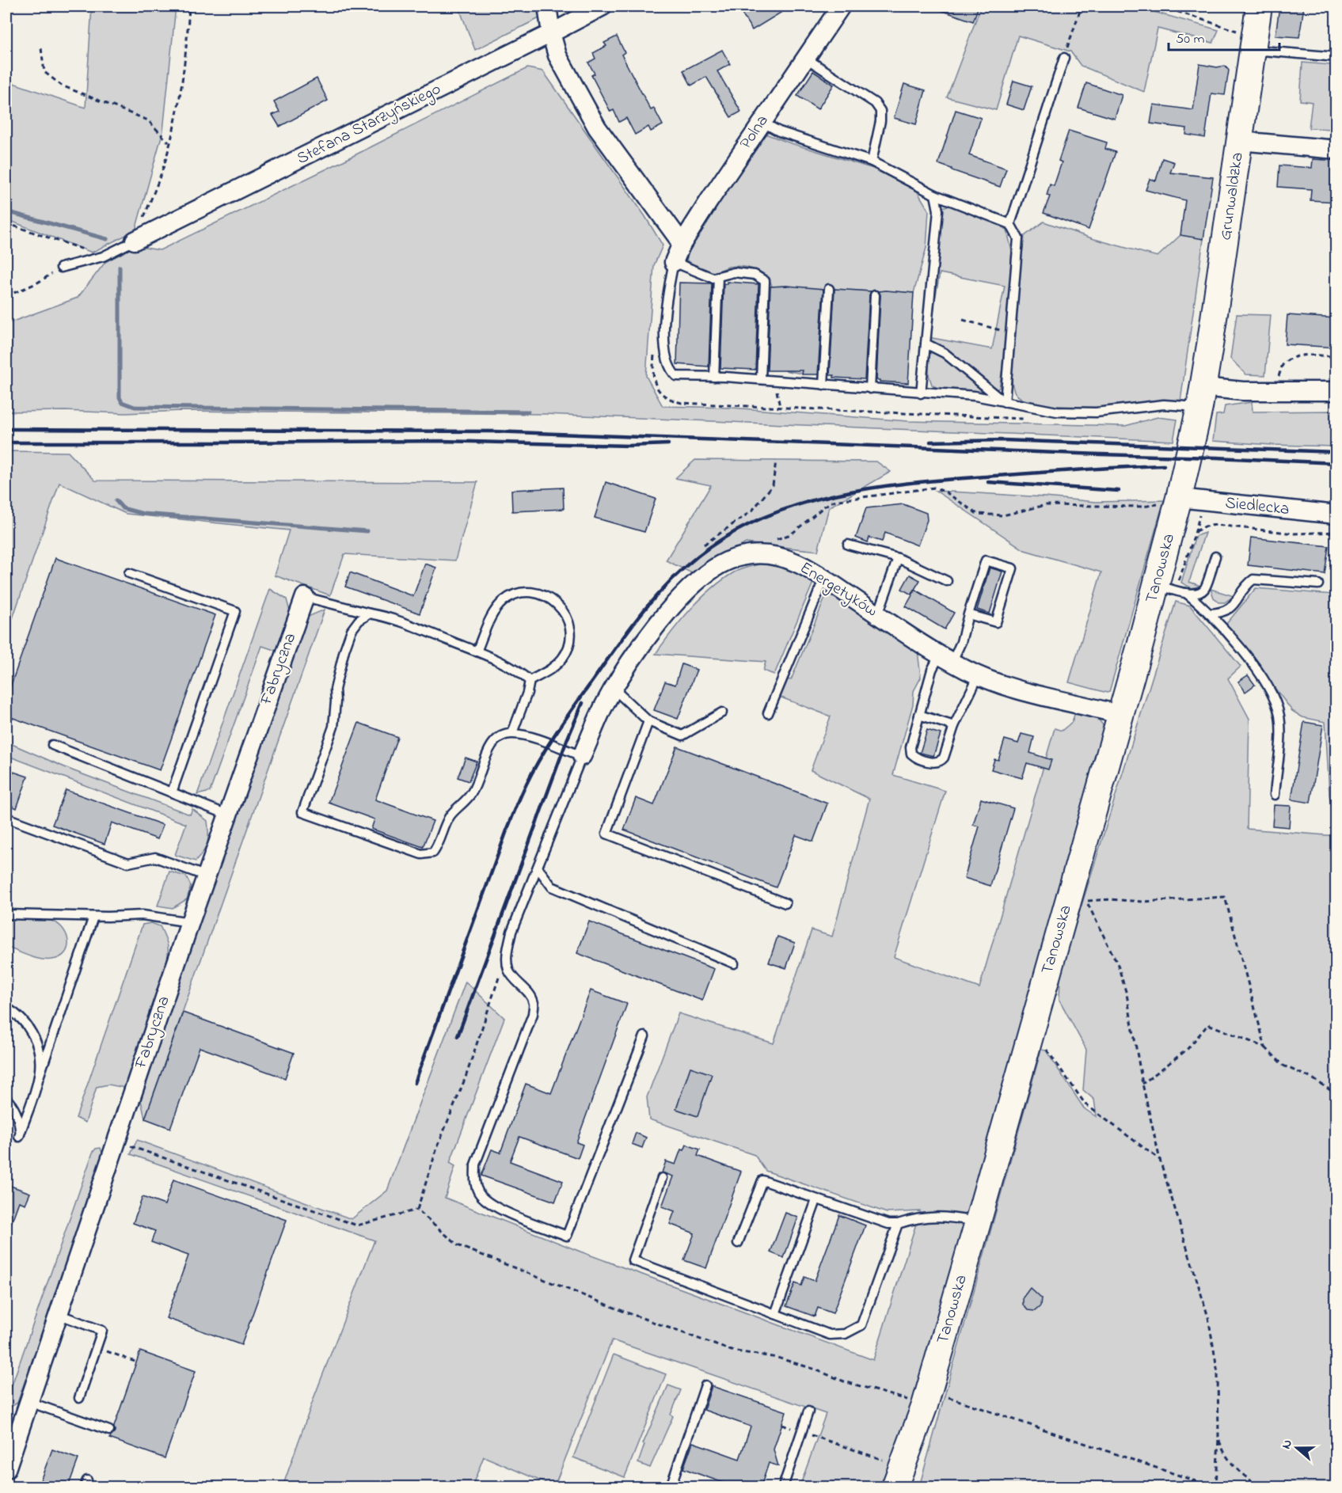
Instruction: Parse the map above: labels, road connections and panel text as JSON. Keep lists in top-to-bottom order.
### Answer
{
  "streets": {
    "main road": ["Grunwaldzka", "Tanowska"],
    "street": [
      "Stefana Starzyńskiego",
      "Polna",
      "Siedlecka",
      "Energetyków",
      "Fabryczna"
    ]
  },
  "crossings": [
    ["Grunwaldzka", "Tanowska"],
    ["Siedlecka", "Tanowska"],
    ["Tanowska", "Energetyków"]
  ],
  "scale_bar": "50 m",
  "north": "left"
}
